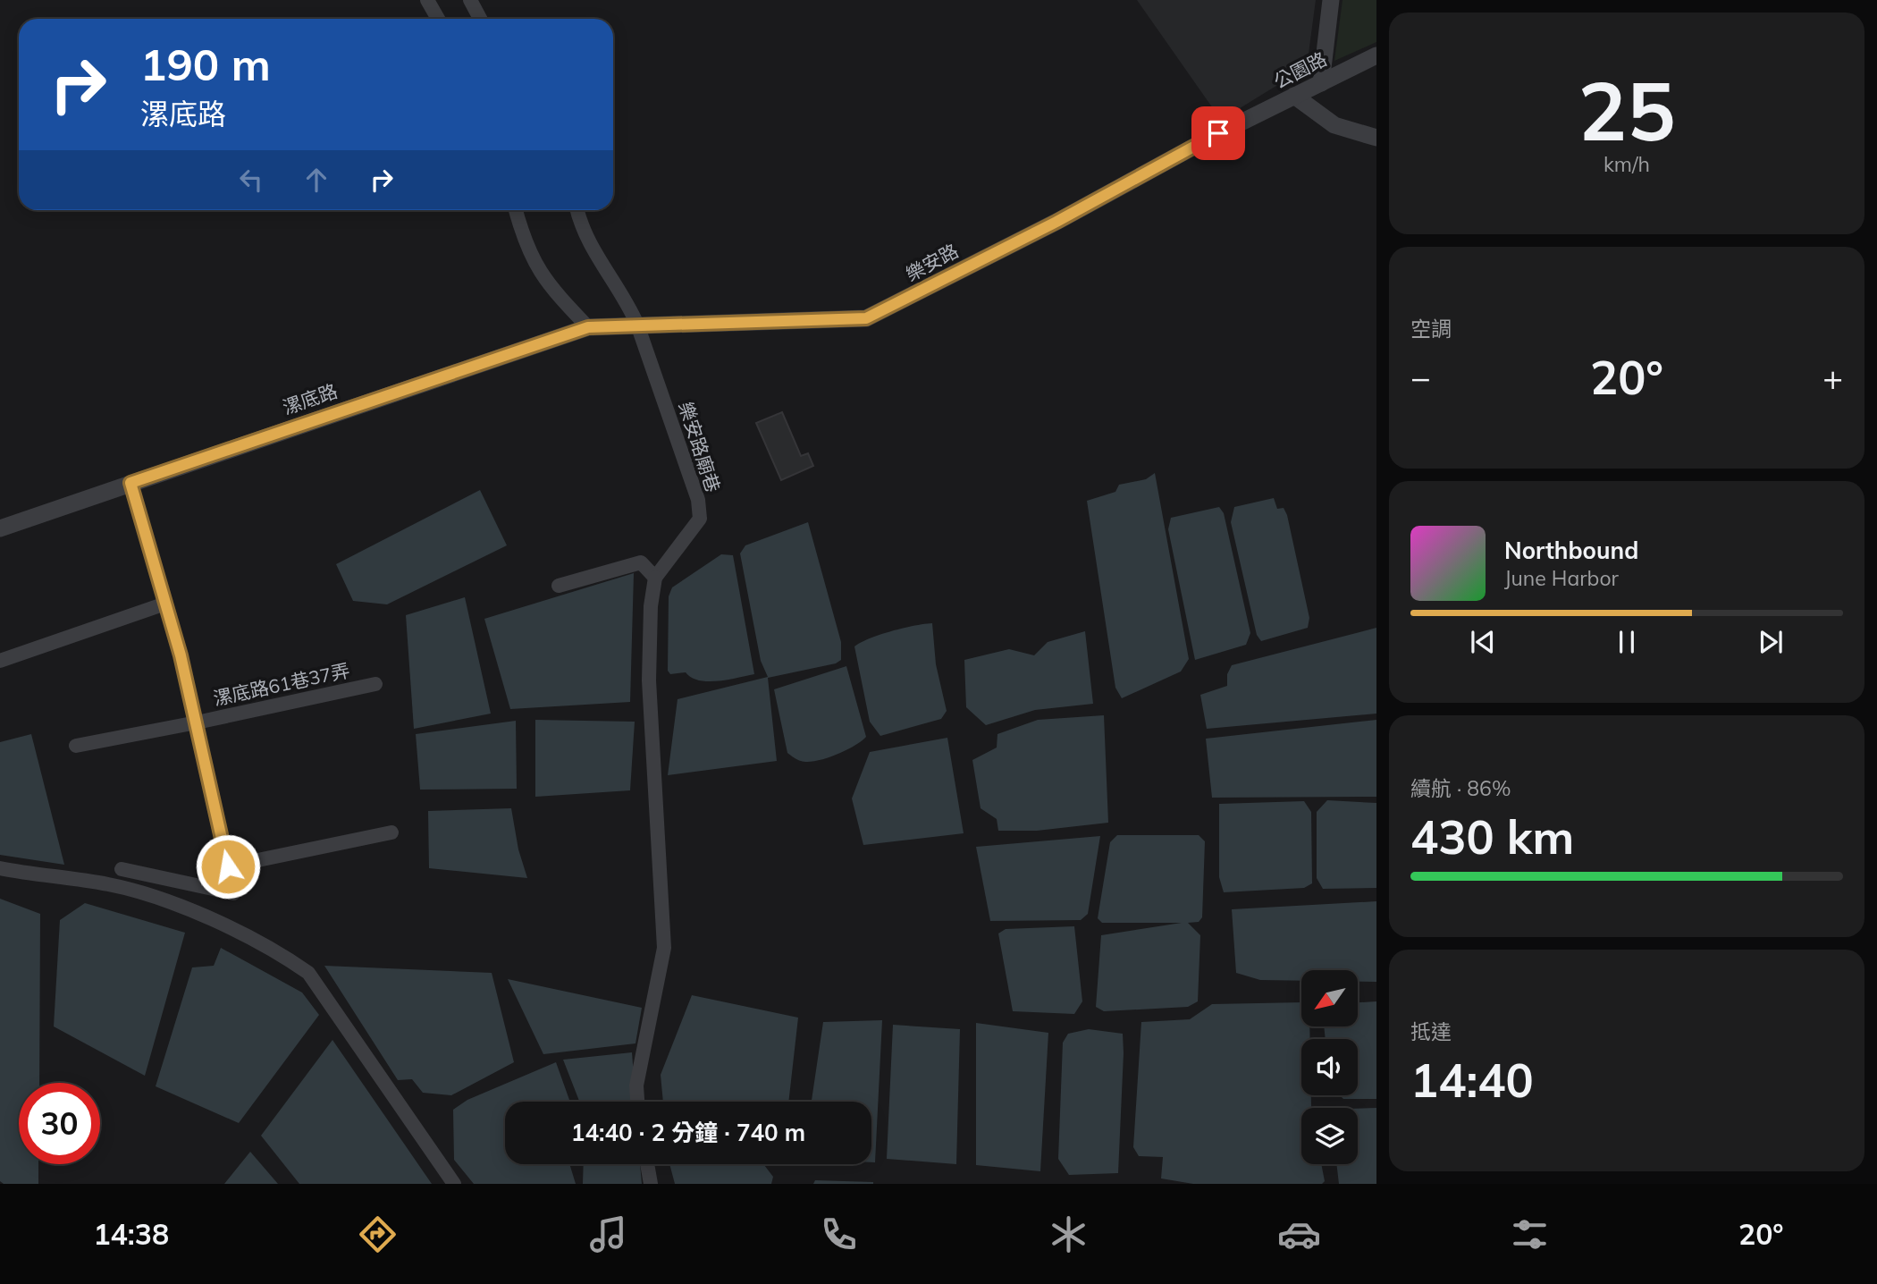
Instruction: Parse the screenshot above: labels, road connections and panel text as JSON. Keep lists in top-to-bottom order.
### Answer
{
  "streets": {
    "street": [
      "公園路",
      "樂安路",
      "漯底路",
      "樂安路廟巷",
      "漯底路61巷37弄"
    ]
  },
  "crossings": [
    ["公園路", "樂安路"],
    ["樂安路", "漯底路"],
    ["樂安路", "樂安路廟巷"],
    ["漯底路", "樂安路廟巷"]
  ],
  "north": "bottom left",
  "page": {
    "tile": [
      ["25", "km/h"],
      "空調",
      ["續航 · 86%", "430 km"],
      ["抵達", "14:40"]
    ],
    "turn": ["190 m", "漯底路"],
    "heat": ["−", "20°", "+"],
    "song": ["Northbound", "June Harbor"],
    "limit": "30",
    "trip": "14:40 · 2 分鐘 · 740 m",
    "tabs": ["14:38", "20°"]
  }
}
